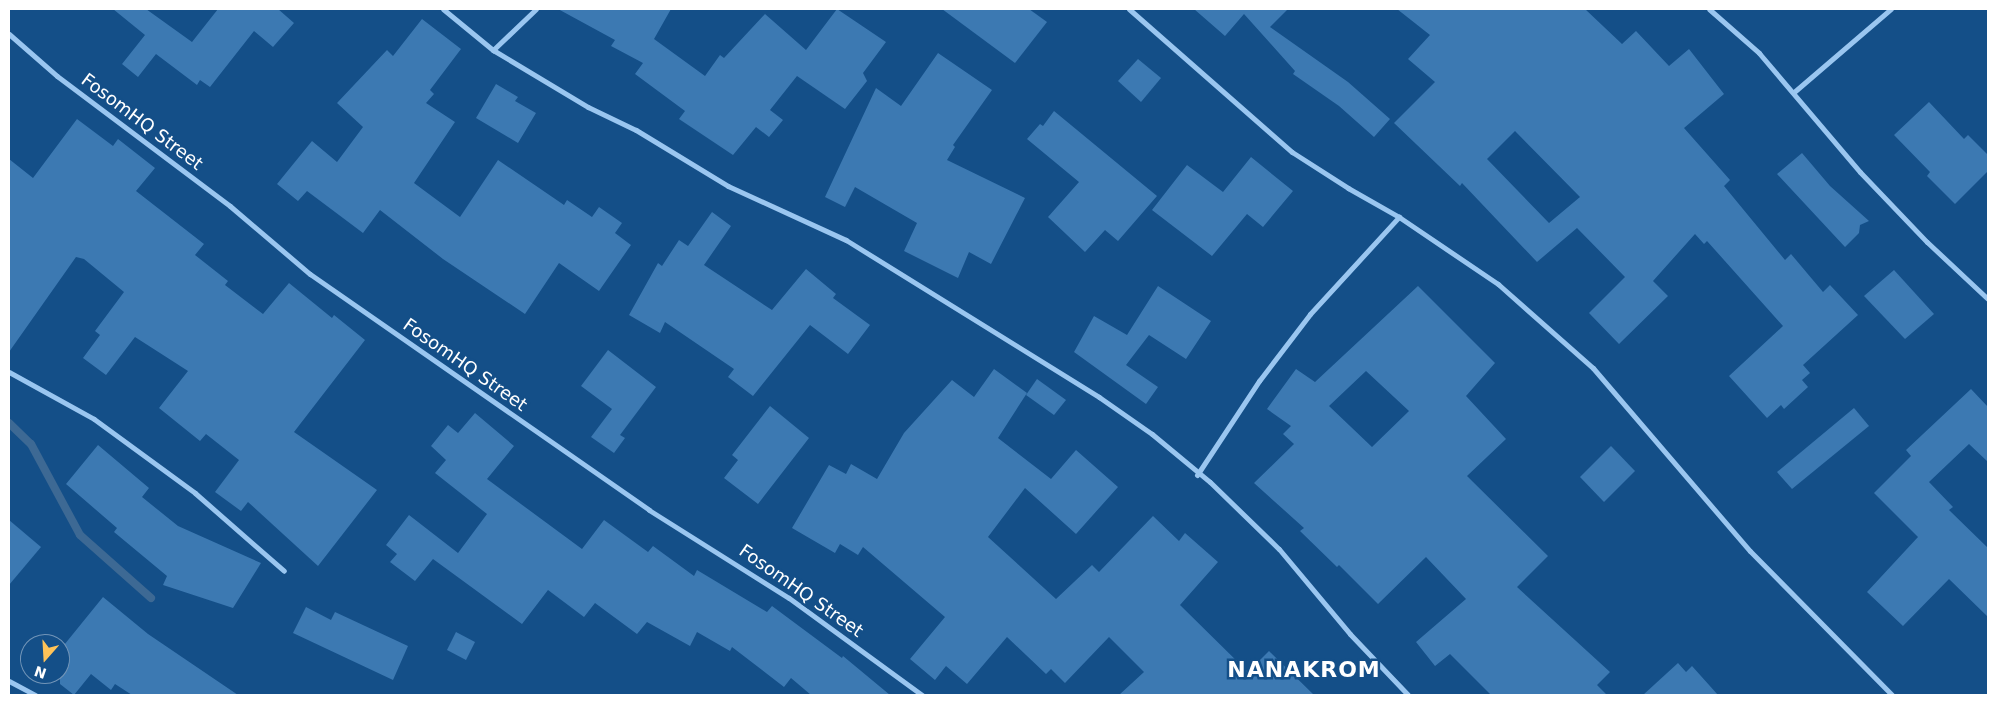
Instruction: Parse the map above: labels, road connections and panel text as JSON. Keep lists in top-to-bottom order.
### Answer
{
  "streets": {
    "street": ["FosomHQ Street"]
  },
  "districts": ["NANAKROM"],
  "north": "bottom"
}
